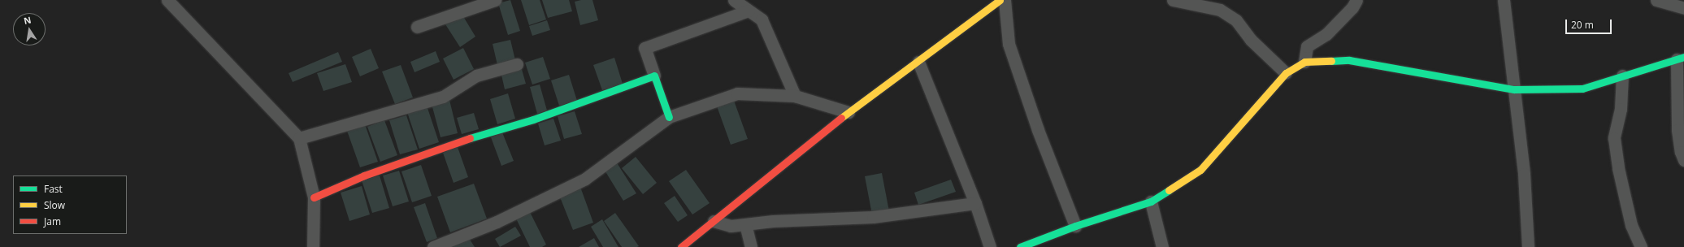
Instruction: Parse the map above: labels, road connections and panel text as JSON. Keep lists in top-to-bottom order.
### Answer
{
  "legend": ["Fast", "Slow", "Jam"],
  "scale_bar": "20 m",
  "north": "top"
}
